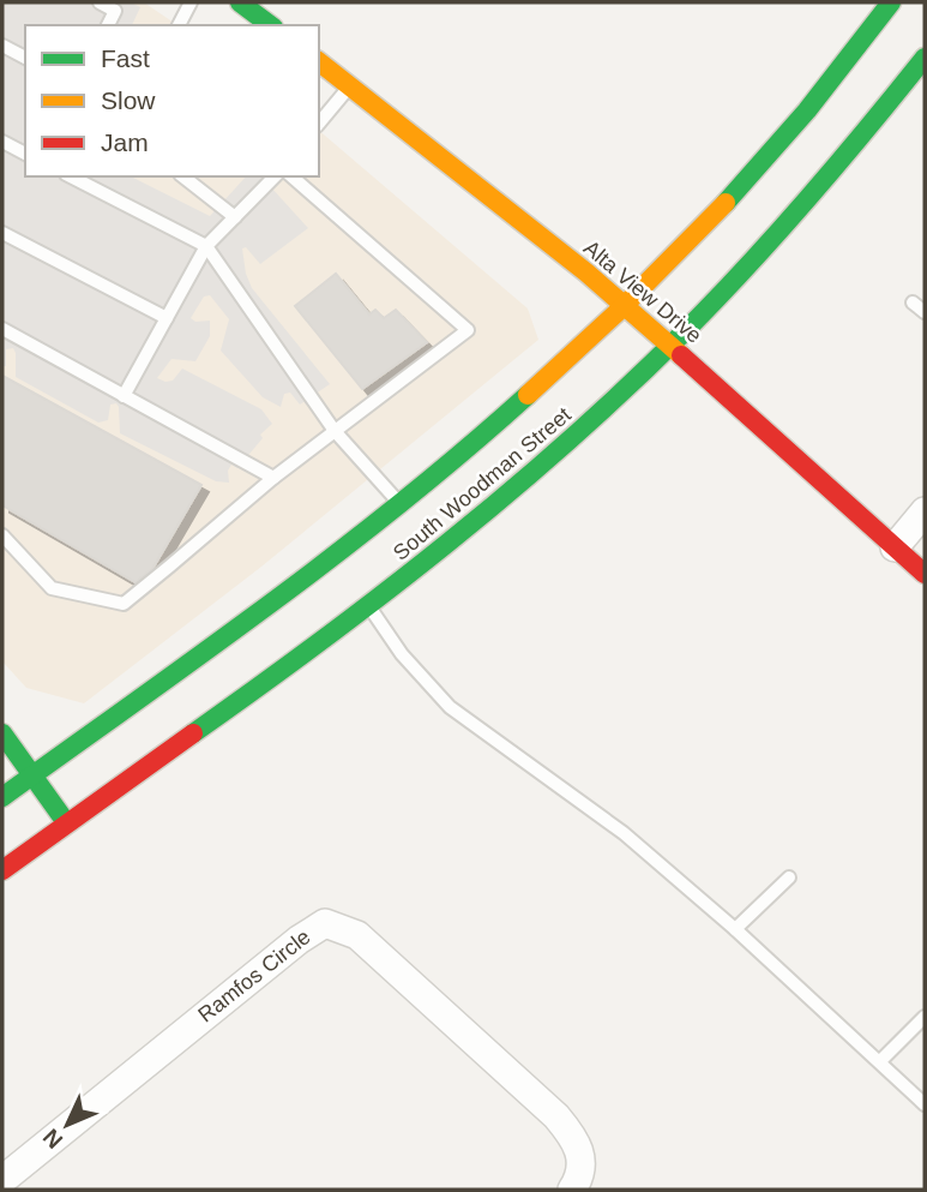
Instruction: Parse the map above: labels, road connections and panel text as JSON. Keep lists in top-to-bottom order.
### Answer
{
  "streets": {
    "main road": ["Alta View Drive", "South Woodman Street"],
    "street": ["Ramfos Circle"]
  },
  "crossings": [
    ["Alta View Drive", "South Woodman Street"]
  ],
  "legend": ["Fast", "Slow", "Jam"],
  "north": "bottom left"
}
